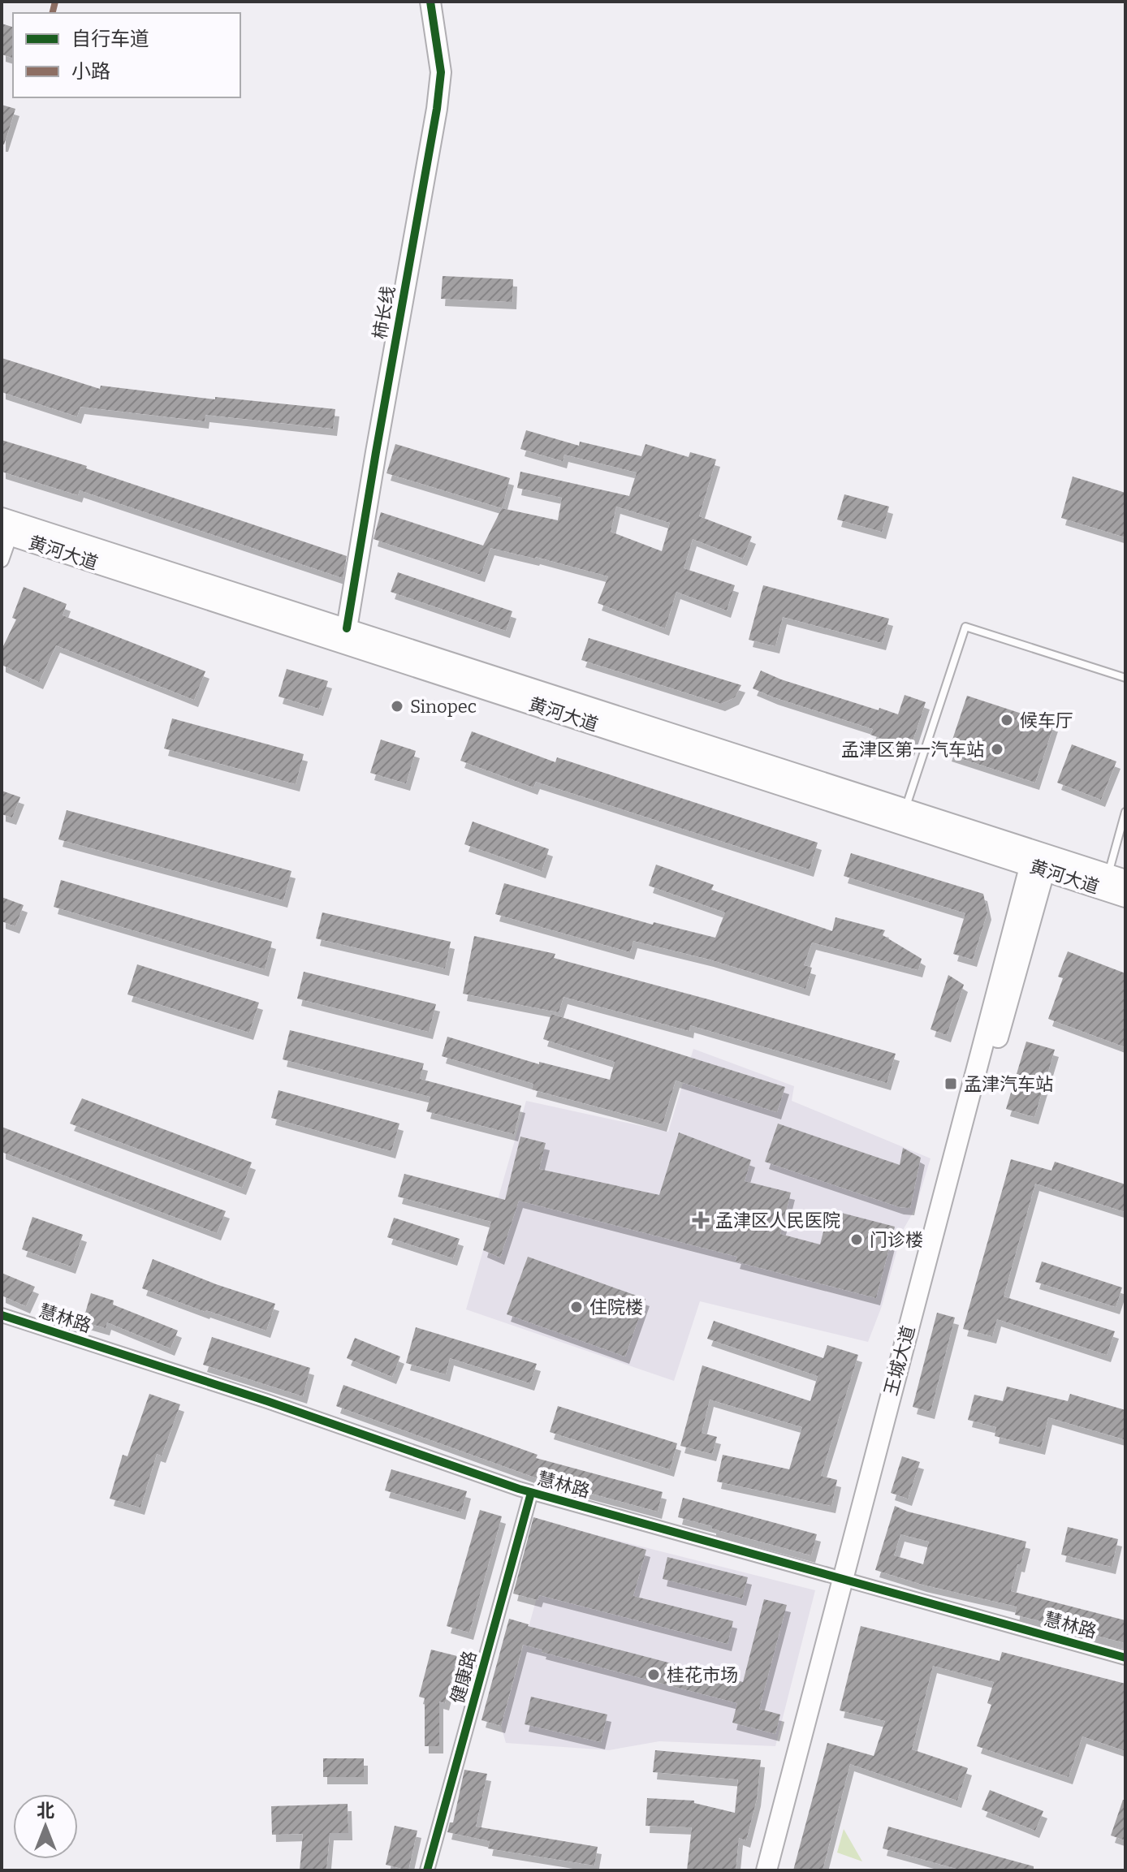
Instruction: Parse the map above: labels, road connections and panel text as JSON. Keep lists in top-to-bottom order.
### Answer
{
  "streets": {
    "main road": ["柿长线", "黄河大道", "王城大道"],
    "street": ["慧林路", "健康路"]
  },
  "crossings": [
    ["柿长线", "黄河大道"],
    ["黄河大道", "王城大道"],
    ["慧林路", "王城大道"],
    ["慧林路", "健康路"]
  ],
  "places": {
    "other": [
      "Sinopec",
      "候车厅",
      "孟津区第一汽车站",
      "门诊楼",
      "住院楼",
      "桂花市场"
    ],
    "transit": ["孟津汽车站"],
    "health": ["孟津区人民医院"]
  },
  "legend": ["自行车道", "小路"],
  "north": "top"
}
